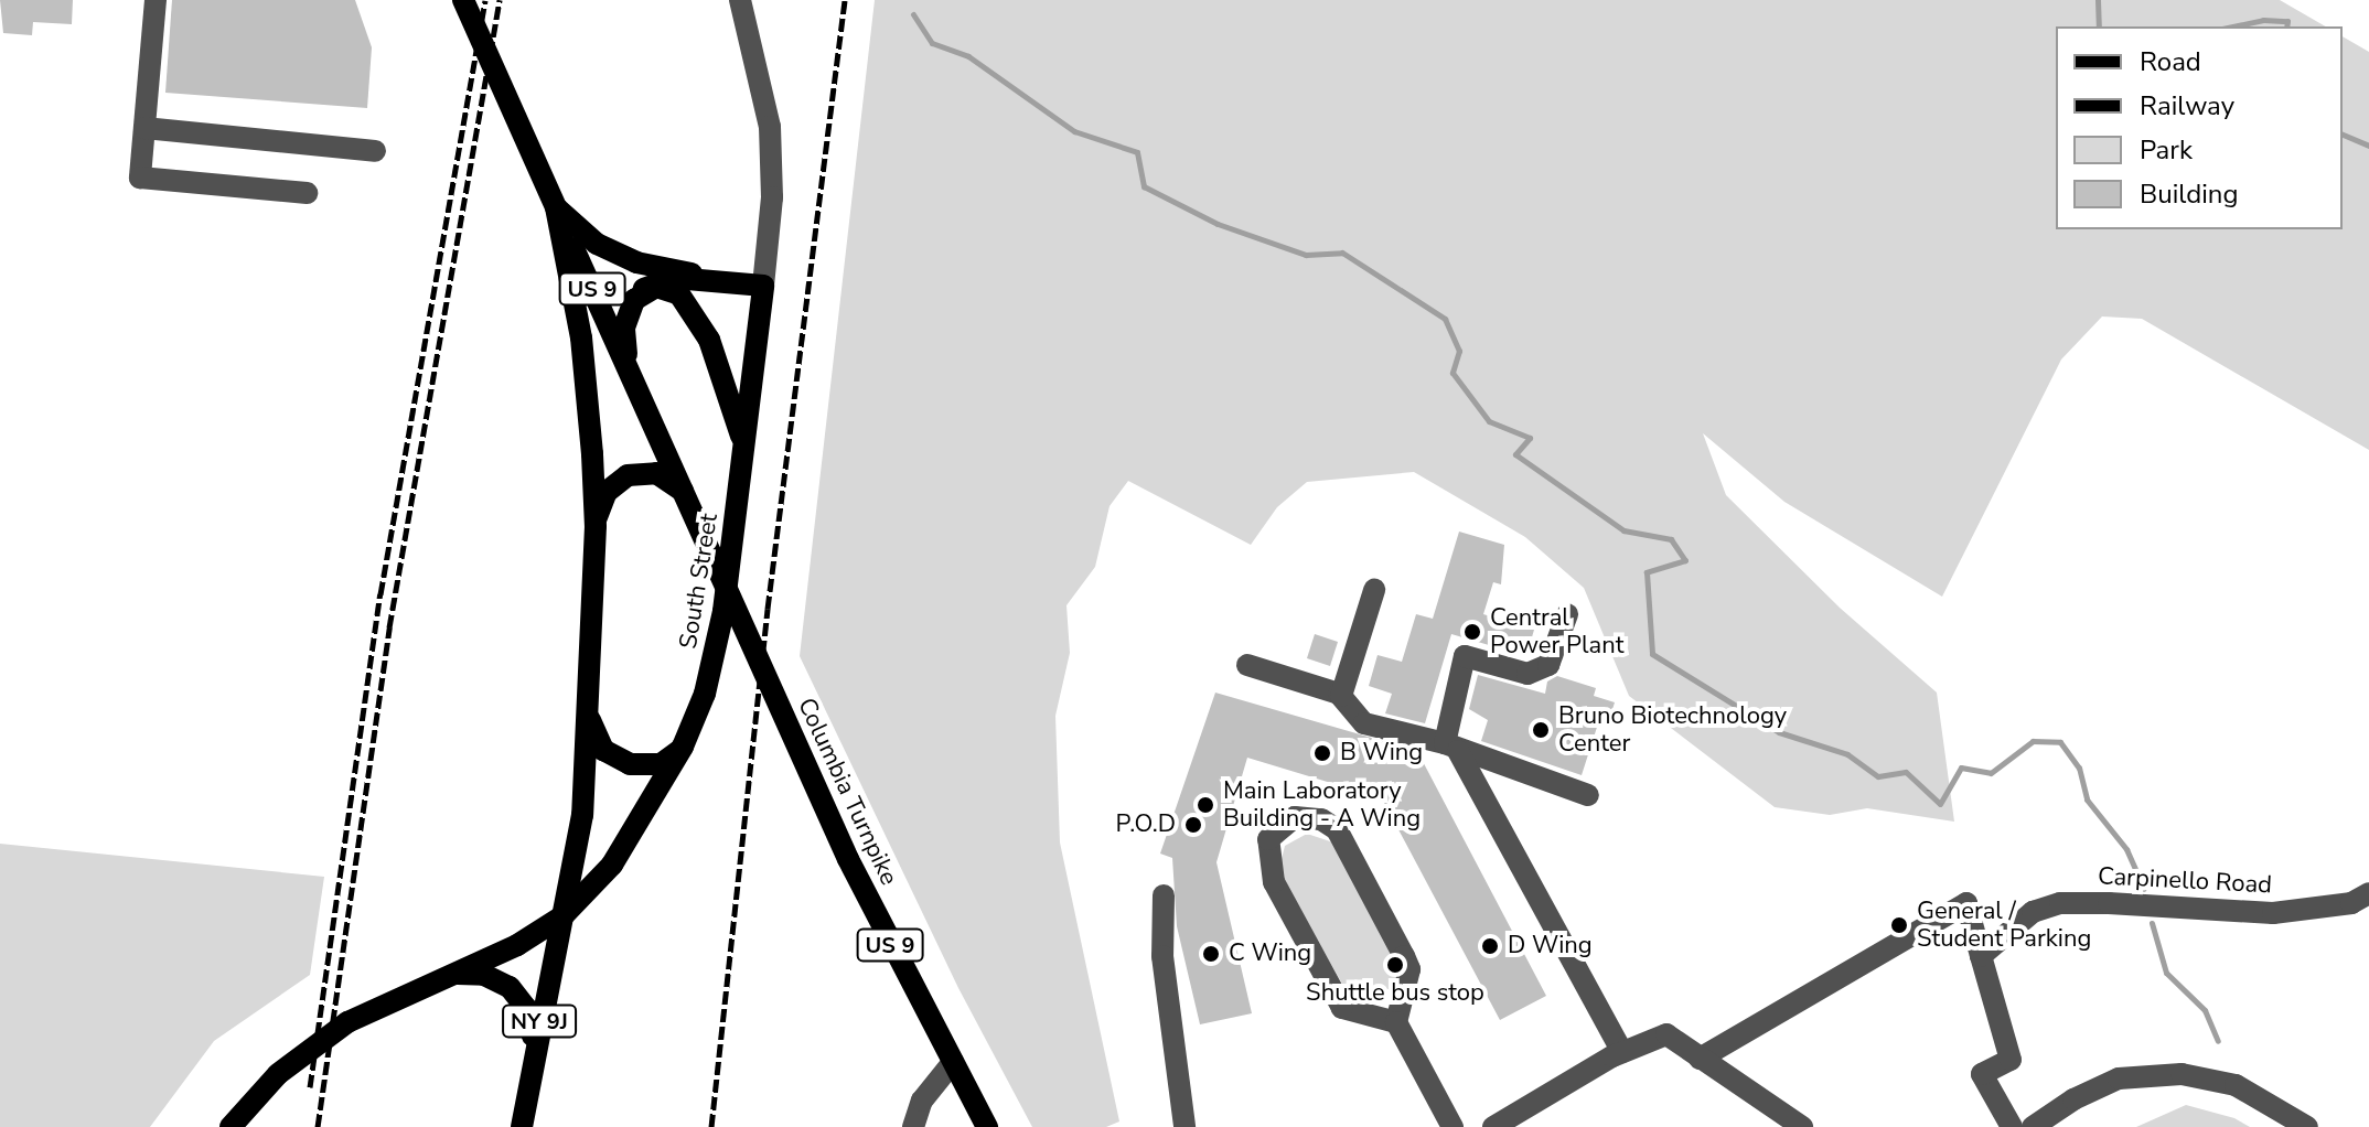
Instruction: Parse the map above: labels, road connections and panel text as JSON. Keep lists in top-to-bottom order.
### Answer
{
  "streets": {
    "main road": [
      "US 9",
      "South Street",
      "Columbia Turnpike",
      "NY 9J"
    ],
    "street": ["Carpinello Road"]
  },
  "crossings": [
    ["US 9", "Columbia Turnpike"],
    ["South Street", "NY 9J"]
  ],
  "places": [
    "Central Power Plant",
    "Bruno Biotechnology Center",
    "B Wing",
    "Main Laboratory Building - A Wing",
    "P.O.D",
    "General / Student Parking",
    "D Wing",
    "C Wing",
    "Shuttle bus stop"
  ],
  "legend": [
    "Road",
    "Railway",
    "Park",
    "Building"
  ]
}
